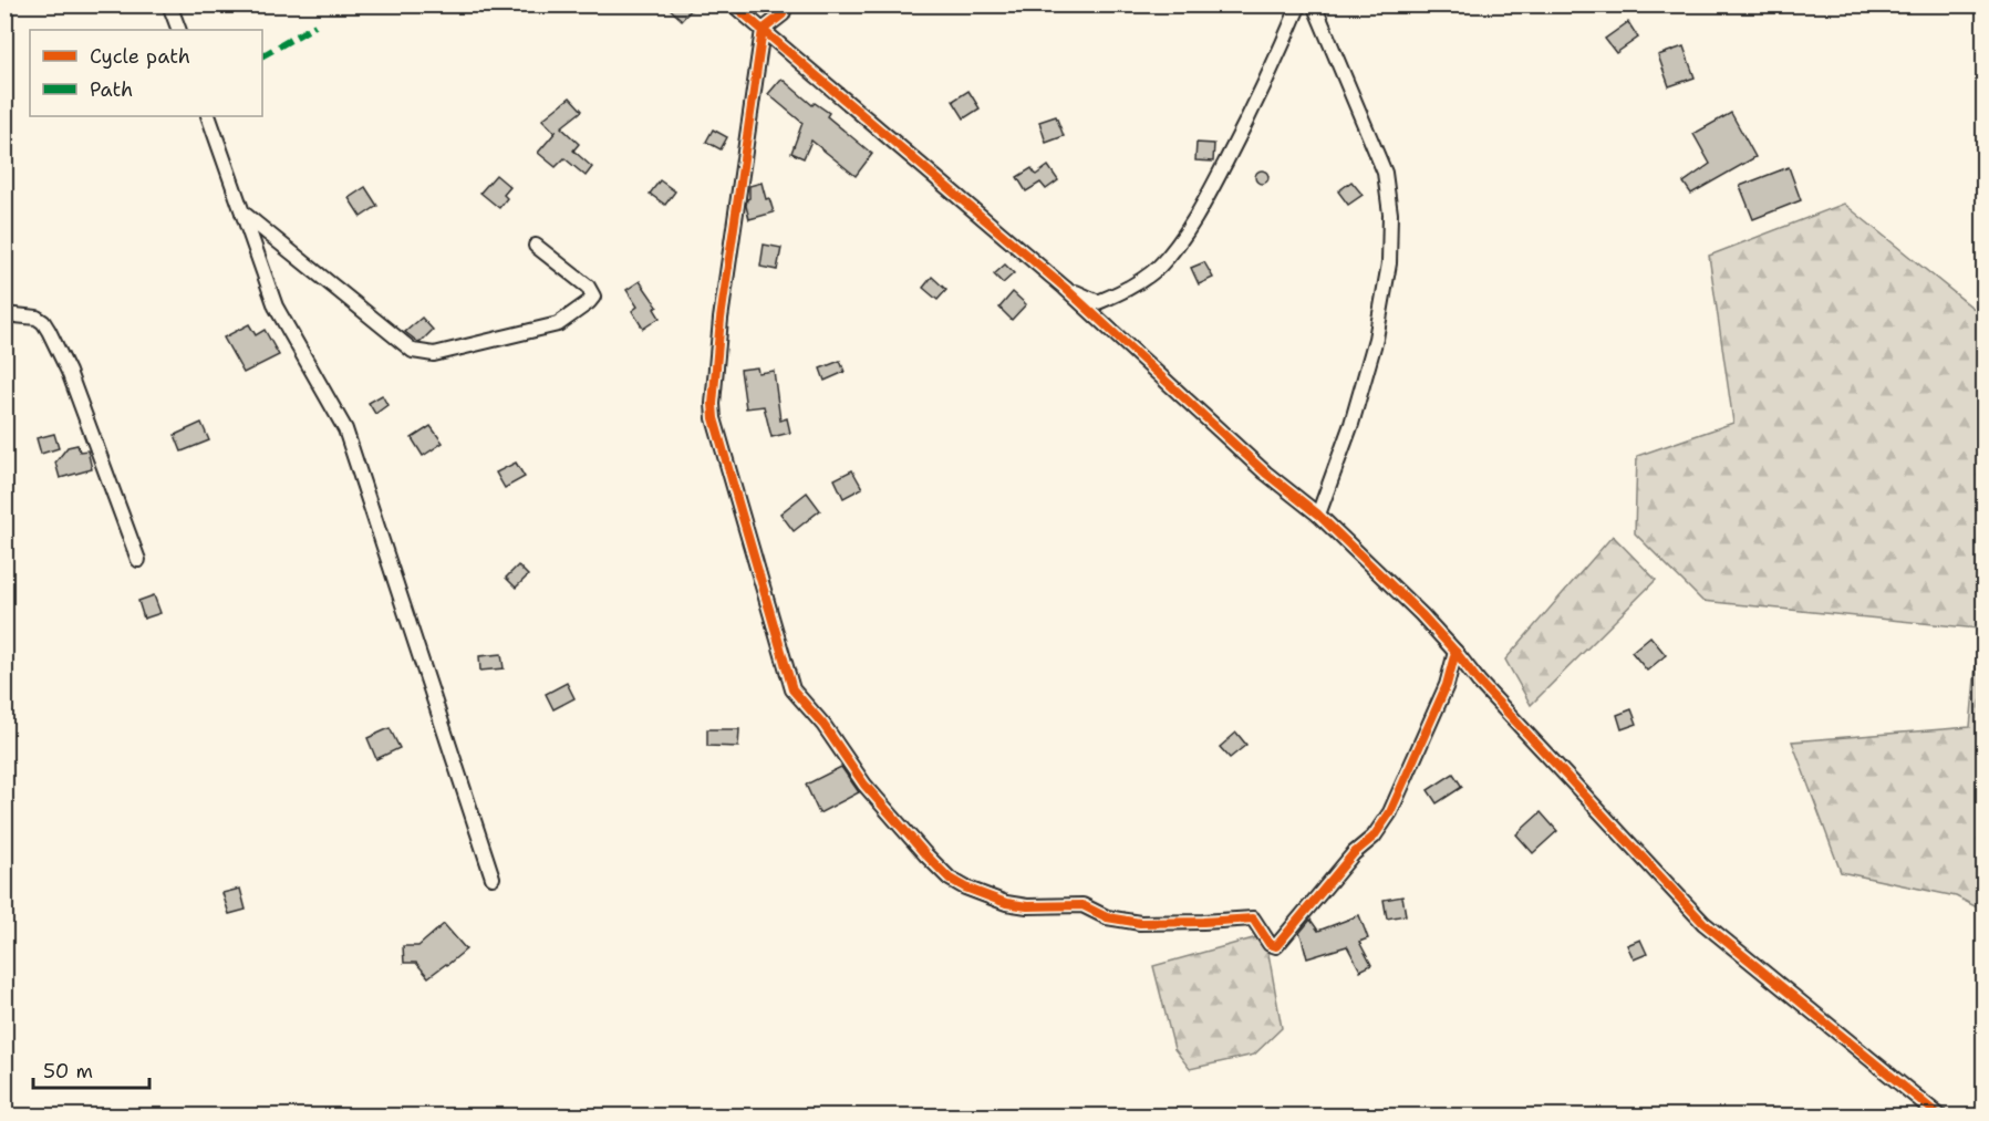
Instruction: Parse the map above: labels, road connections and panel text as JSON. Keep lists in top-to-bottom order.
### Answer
{
  "legend": ["Cycle path", "Path"],
  "scale_bar": "50 m"
}
